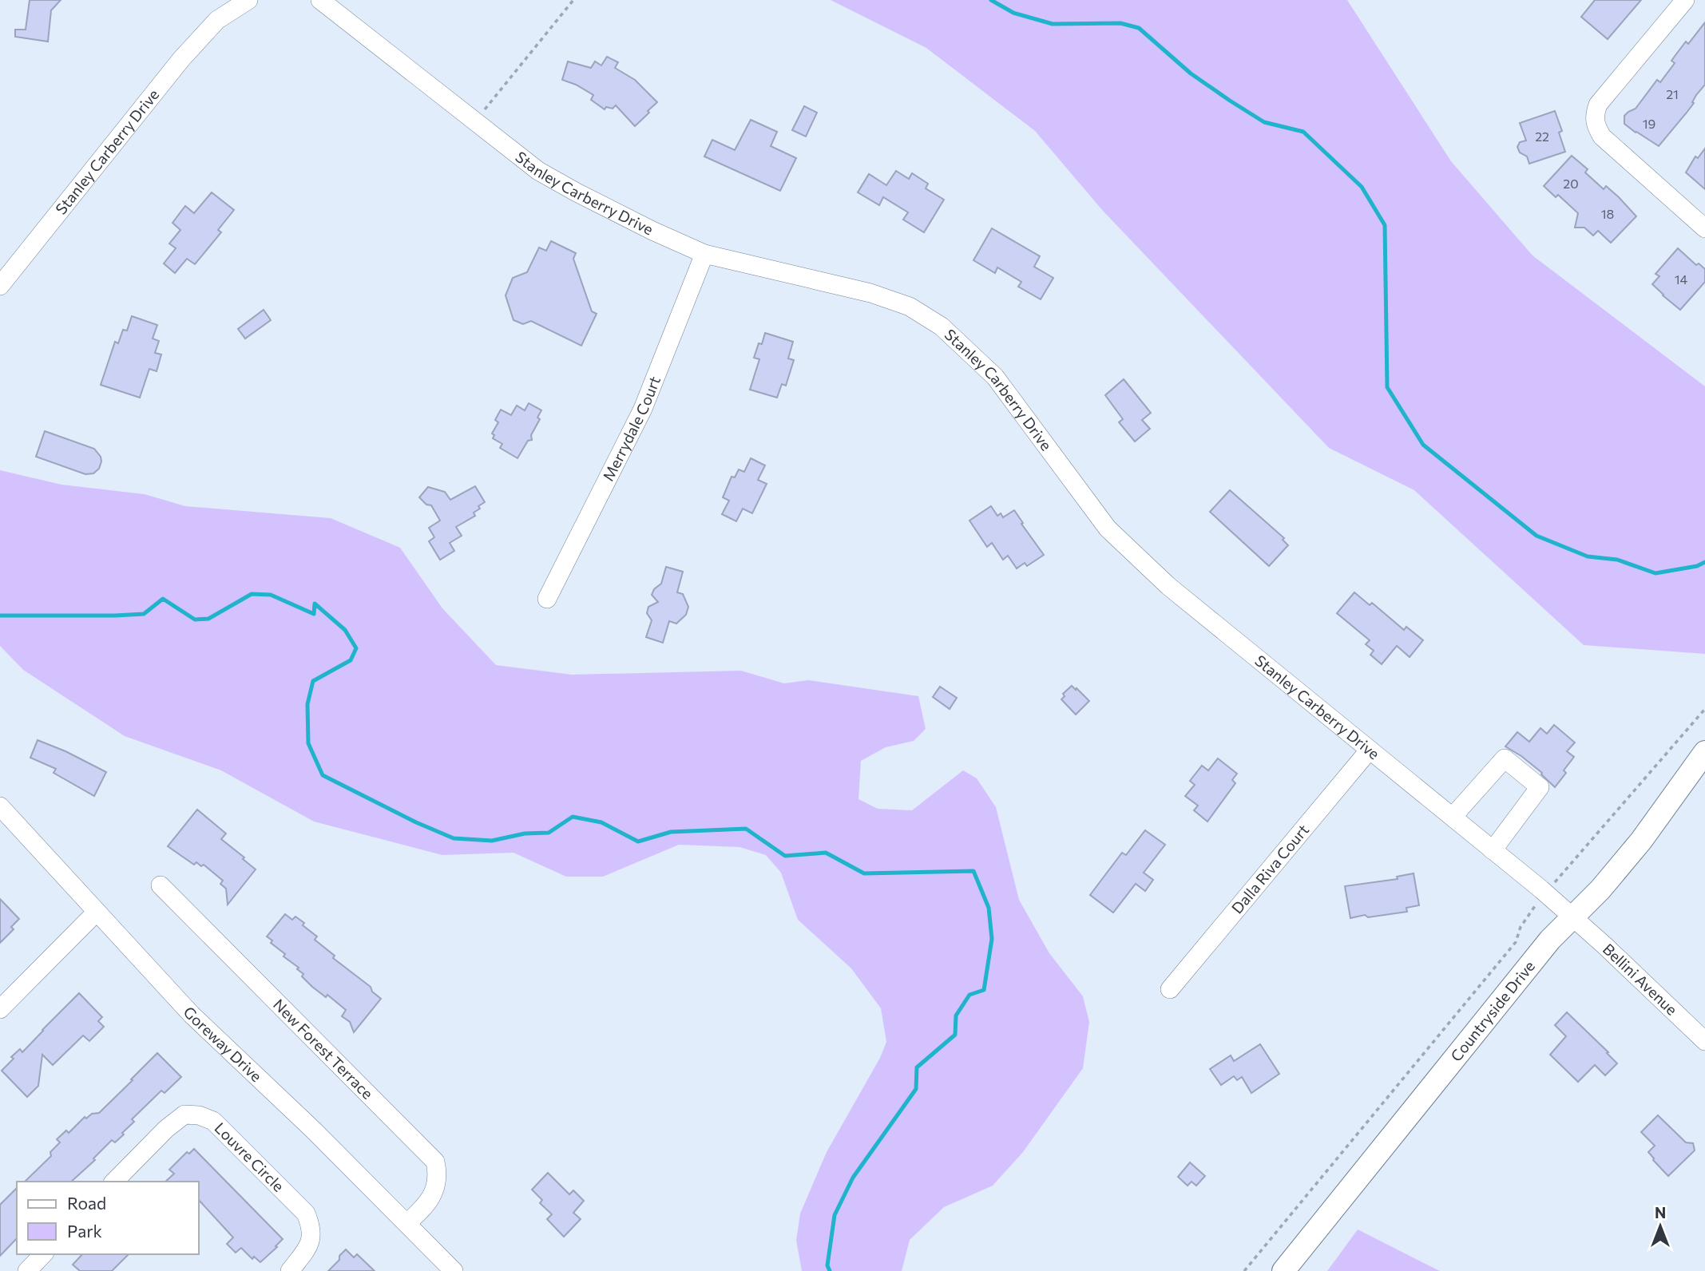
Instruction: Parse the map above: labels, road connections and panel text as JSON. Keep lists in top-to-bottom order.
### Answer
{
  "streets": {
    "main road": ["Countryside Drive"],
    "street": [
      "Stanley Carberry Drive",
      "Merrydale Court",
      "Dalla Riva Court",
      "Bellini Avenue",
      "Goreway Drive",
      "New Forest Terrace",
      "Louvre Circle"
    ]
  },
  "crossings": [
    ["Stanley Carberry Drive", "Merrydale Court"],
    ["Stanley Carberry Drive", "Dalla Riva Court"],
    ["Stanley Carberry Drive", "Bellini Avenue"],
    ["Stanley Carberry Drive", "Countryside Drive"],
    ["Bellini Avenue", "Countryside Drive"],
    ["Goreway Drive", "New Forest Terrace"]
  ],
  "house_numbers": [
    "21",
    "19",
    "22",
    "20",
    "18",
    "14"
  ],
  "legend": ["Road", "Park"],
  "north": "top"
}
